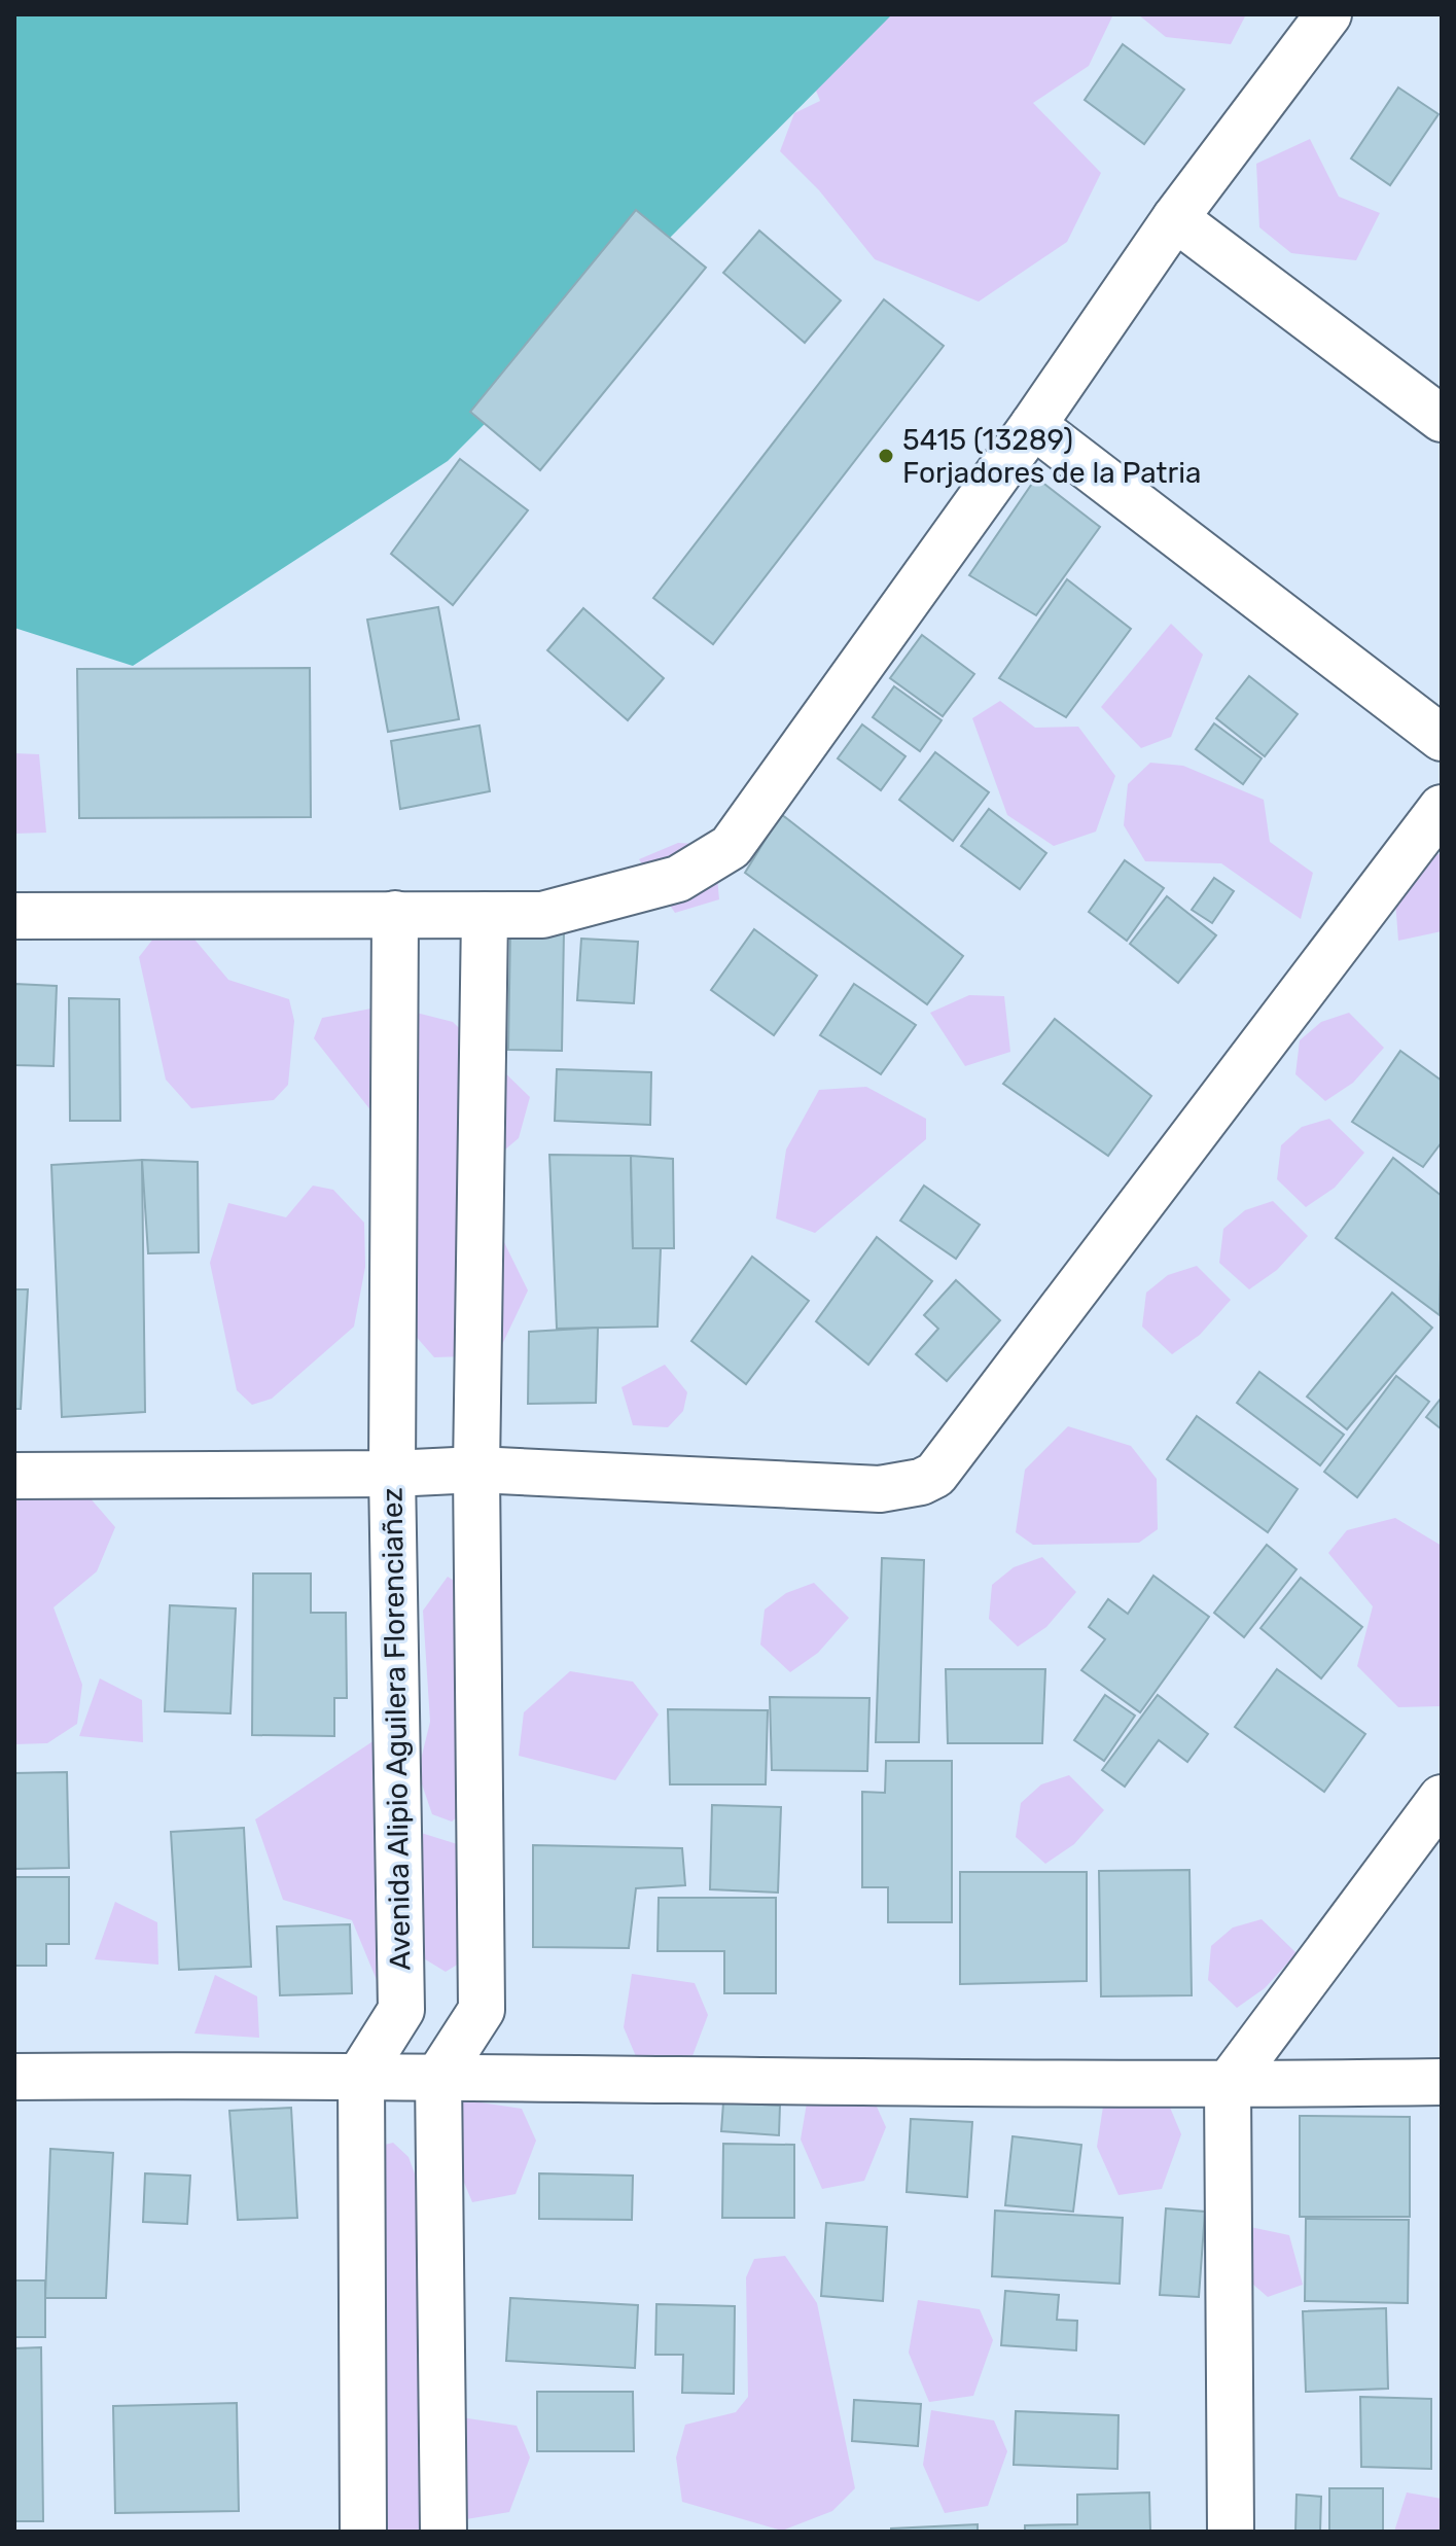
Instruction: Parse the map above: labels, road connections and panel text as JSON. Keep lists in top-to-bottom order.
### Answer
{
  "streets": {
    "street": ["Avenida Alipio Aguilera Florenciañez"]
  },
  "places": ["5415 (13289) Forjadores de la Patria"]
}
